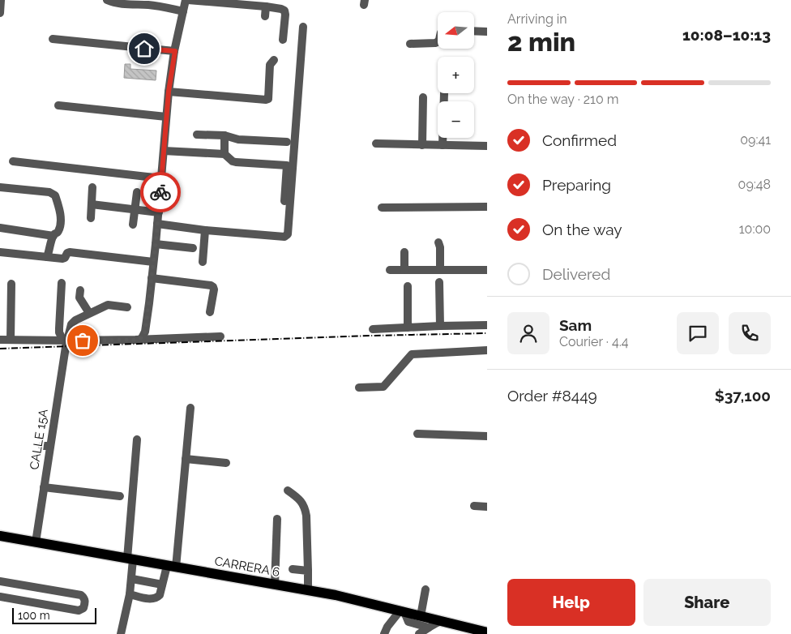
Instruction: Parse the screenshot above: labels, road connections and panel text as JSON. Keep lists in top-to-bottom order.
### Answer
{
  "streets": {
    "main road": ["CARRERA 6"],
    "street": ["CALLE 15A"]
  },
  "crossings": [
    ["CALLE 15A", "CARRERA 6"]
  ],
  "scale_bar": "100 m",
  "north": "left",
  "page": {
    "heading": ["2 min", "Arriving in", "10:08–10:13"],
    "panel": [
      "Sam",
      "Courier · 4.4",
      "Order #8449",
      "$37,100"
    ],
    "map_buttons": ["+", "−"],
    "bar": "On the way · 210 m",
    "list": [
      ["Confirmed", "09:41"],
      ["Preparing", "09:48"],
      ["On the way", "10:00"],
      "Delivered"
    ],
    "buttons": ["Help", "Share"],
    "scale": "100 m"
  }
}
